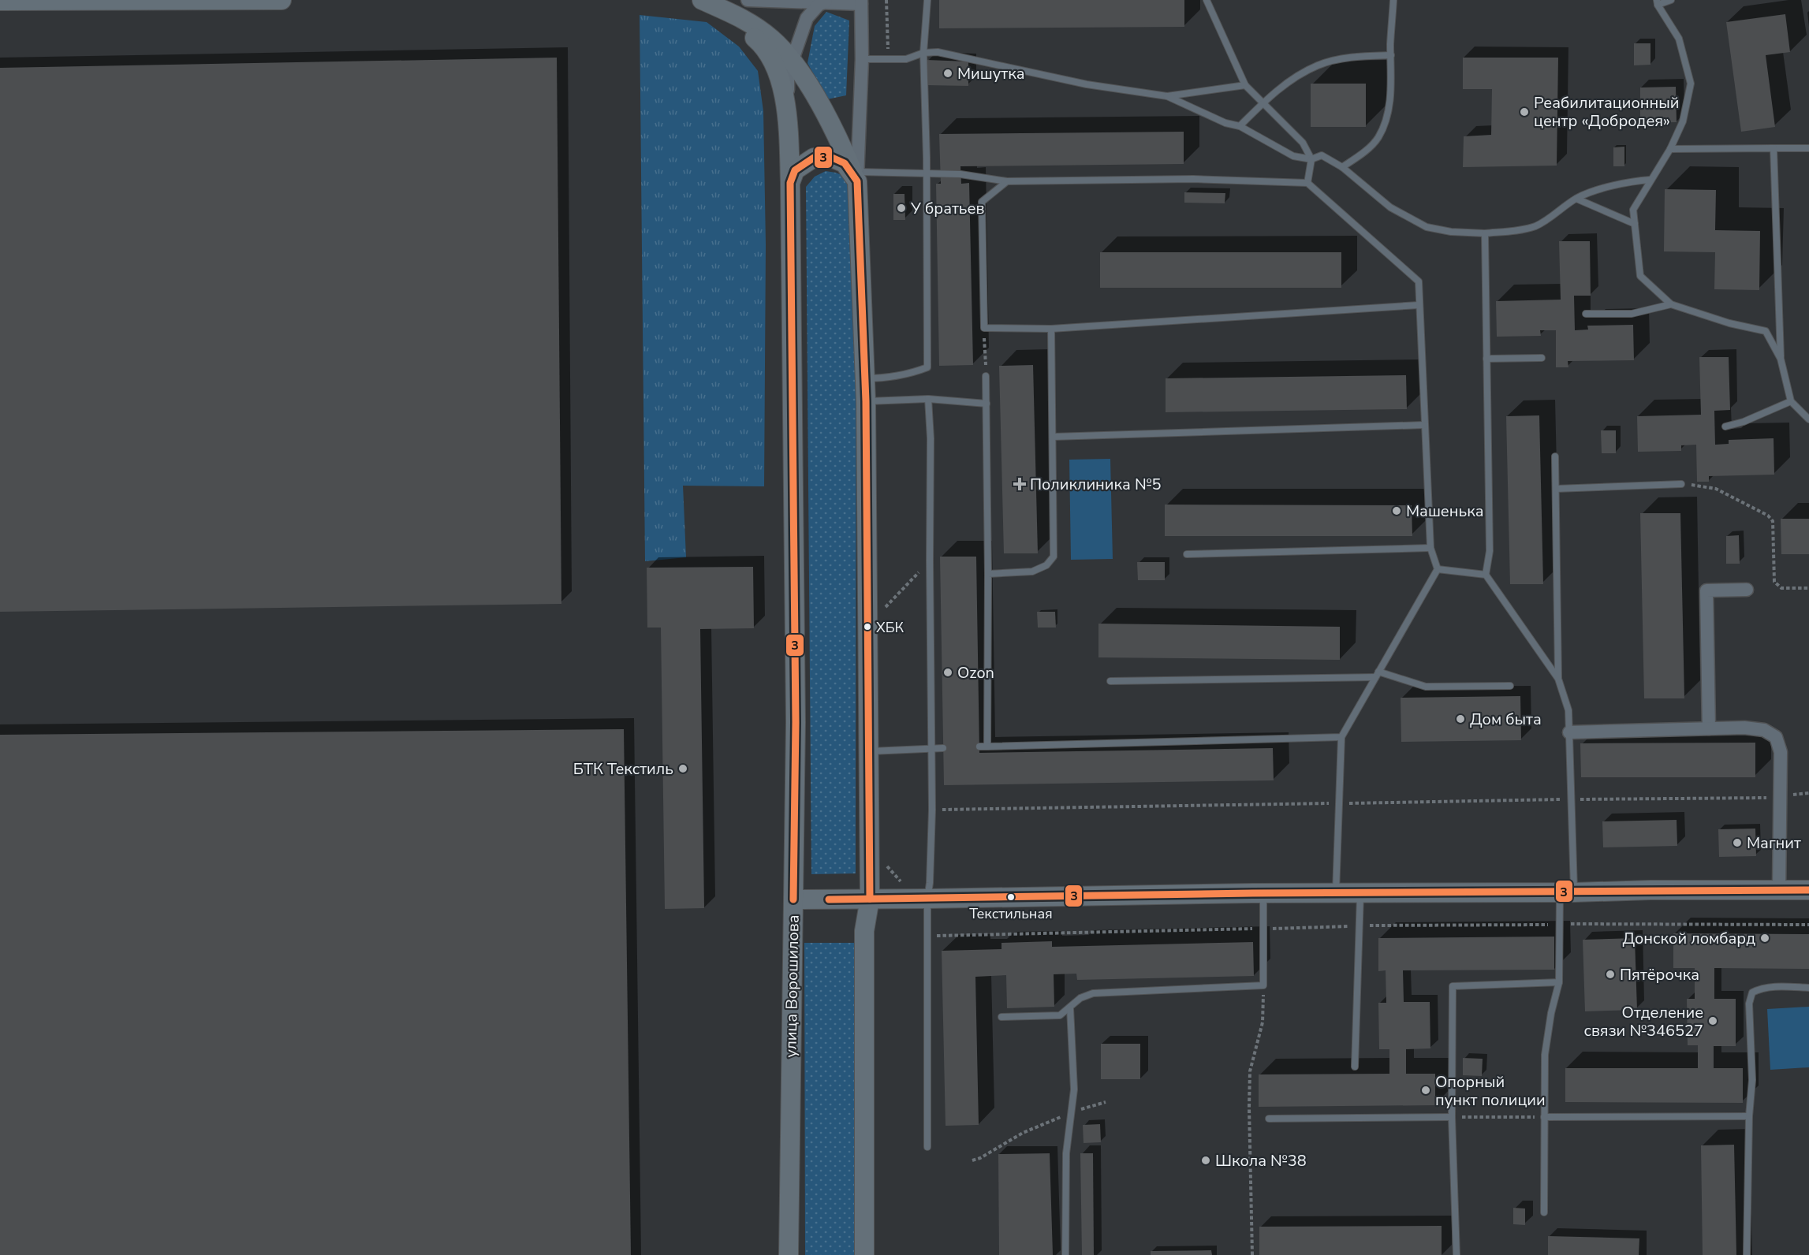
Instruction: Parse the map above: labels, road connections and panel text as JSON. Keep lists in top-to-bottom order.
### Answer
{
  "streets": {
    "main road": ["улица Ворошилова"]
  },
  "places": {
    "other": [
      "Мишутка",
      "Реабилитационный центр «Добродея»",
      "У братьев",
      "Машенька",
      "ХБК",
      "Ozon",
      "Дом быта",
      "БТК Текстиль",
      "Магнит",
      "Текстильная",
      "Донской ломбард",
      "Пятёрочка",
      "Отделение связи №346527",
      "Опорный пункт полиции",
      "Школа №38"
    ],
    "health": ["Поликлиника №5"]
  },
  "lines": ["transit line 3"]
}
